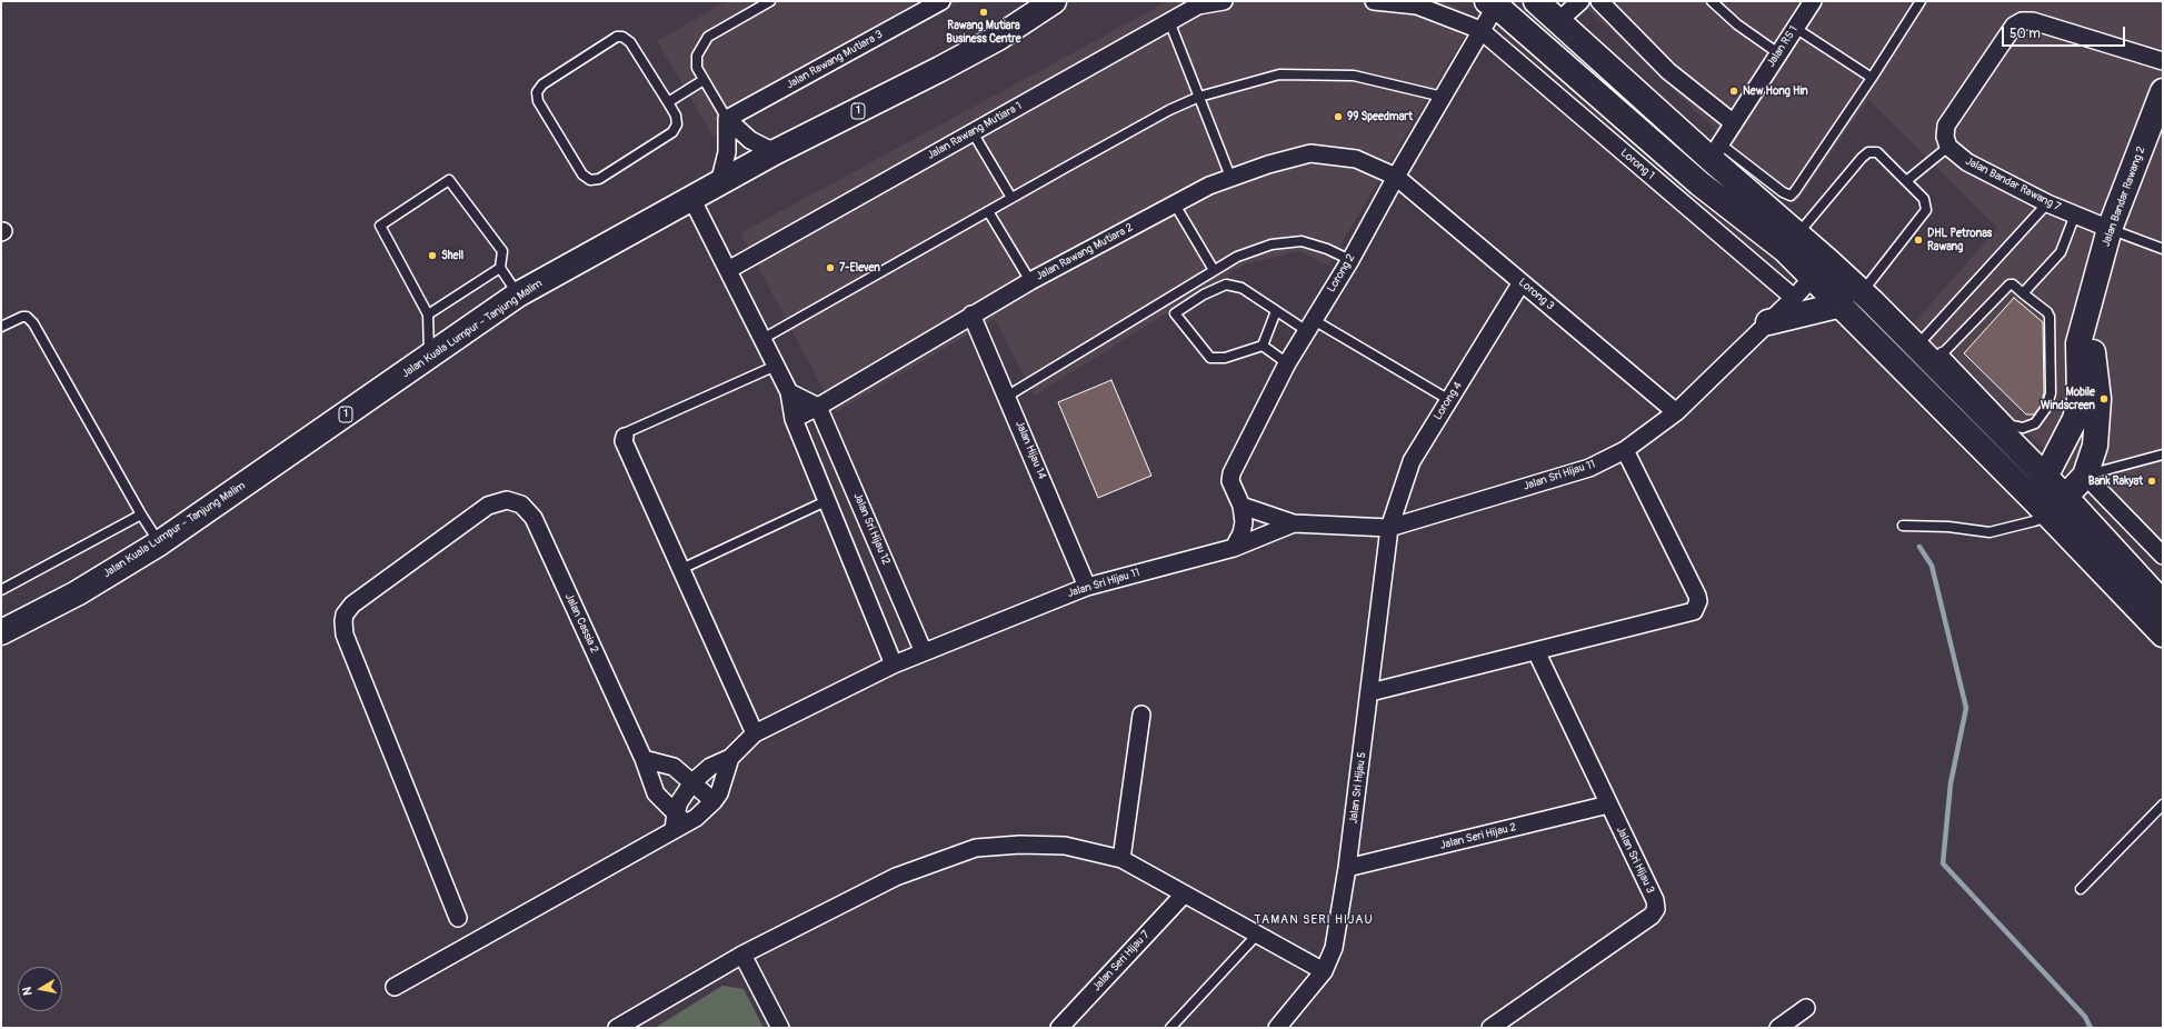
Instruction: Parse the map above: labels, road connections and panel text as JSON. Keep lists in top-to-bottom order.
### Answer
{
  "streets": {
    "street": [
      "Jalan RS 1",
      "Jalan Rawang Mutiara 3",
      "1",
      "Jalan Rawang Mutiara 1",
      "Lorong 1",
      "Jalan Bandar Rawang 7",
      "Jalan Bandar Rawang 2",
      "Jalan Rawang Mutiara 2",
      "Lorong 2",
      "Lorong 3",
      "Jalan Kuala Lumpur - Tanjung Malim",
      "Lorong 4",
      "Jalan Hijau 14",
      "Jalan Sri Hijau 11",
      "Jalan Sri Hijau 12",
      "Jalan Cassia 2",
      "Jalan Sri Hijau 5",
      "Jalan Seri Hijau 2",
      "Jalan Sri Hijau 3",
      "Jalan Seri Hijau 7"
    ]
  },
  "crossings": [
    ["Lorong 1", "Lorong 2"],
    ["Lorong 1", "Jalan Sri Hijau 11"],
    ["Jalan Bandar Rawang 7", "Jalan Bandar Rawang 2"],
    ["Jalan Rawang Mutiara 2", "Lorong 2"],
    ["Jalan Rawang Mutiara 2", "Lorong 3"],
    ["Jalan Rawang Mutiara 2", "Jalan Hijau 14"],
    ["Jalan Rawang Mutiara 2", "Jalan Sri Hijau 12"],
    ["Lorong 2", "Lorong 3"],
    ["Lorong 2", "Jalan Sri Hijau 11"],
    ["Lorong 3", "Lorong 4"],
    ["Lorong 3", "Jalan Sri Hijau 11"],
    ["Lorong 4", "Jalan Sri Hijau 11"],
    ["Lorong 4", "Jalan Sri Hijau 5"],
    ["Jalan Hijau 14", "Jalan Sri Hijau 11"],
    ["Jalan Sri Hijau 11", "Jalan Sri Hijau 12"],
    ["Jalan Sri Hijau 11", "Jalan Cassia 2"],
    ["Jalan Sri Hijau 11", "Jalan Sri Hijau 5"],
    ["Jalan Sri Hijau 5", "Jalan Seri Hijau 2"],
    ["Jalan Seri Hijau 2", "Jalan Sri Hijau 3"]
  ],
  "districts": ["TAMAN SERI HIJAU"],
  "places": [
    "Rawang Mutiara Business Centre",
    "New Hong Hin",
    "99 Speedmart",
    "DHL Petronas Rawang",
    "Shell",
    "7-Eleven",
    "Mobile Windscreen",
    "Bank Rakyat"
  ],
  "scale_bar": "50 m",
  "north": "left"
}
